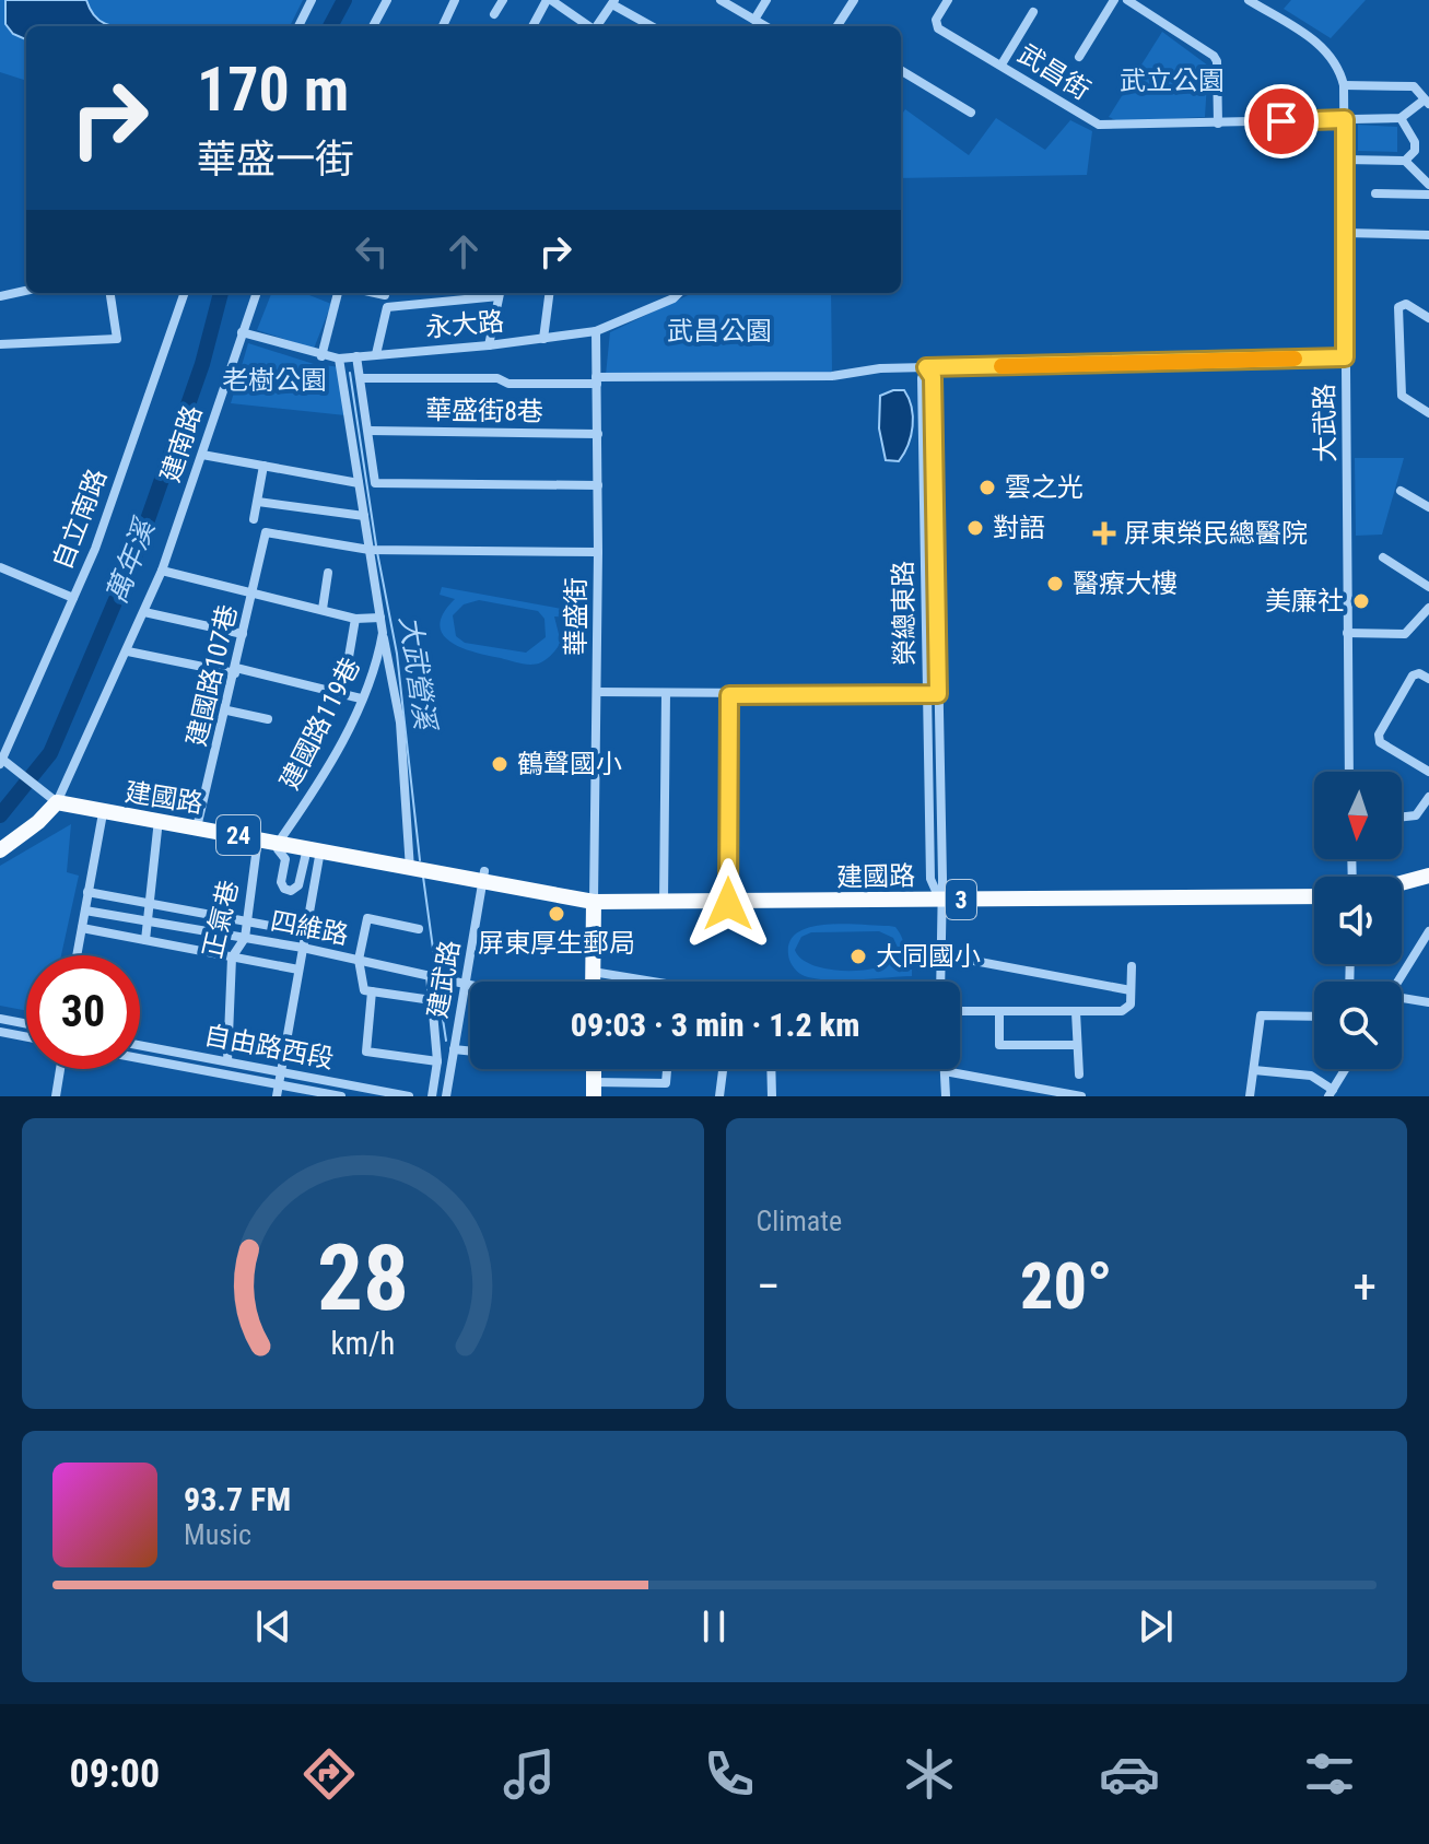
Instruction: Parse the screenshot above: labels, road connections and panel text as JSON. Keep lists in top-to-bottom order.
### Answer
{
  "streets": {
    "main road": ["建國路", "24", "3"],
    "street": [
      "武昌街",
      "永大路",
      "華盛街8巷",
      "大武路",
      "建南路",
      "自立南路",
      "榮總東路",
      "華盛街",
      "建國路107巷",
      "建國路119巷",
      "正氣巷",
      "四維路",
      "建武路",
      "自由路西段"
    ]
  },
  "crossings": [
    ["武昌街", "大武路"],
    ["永大路", "建南路"],
    ["永大路", "華盛街"],
    ["永大路", "建國路119巷"],
    ["華盛街8巷", "華盛街"],
    ["建南路", "建國路"],
    ["榮總東路", "建國路"],
    ["華盛街", "建國路"],
    ["建國路107巷", "建國路119巷"],
    ["建國路107巷", "建國路"],
    ["建國路119巷", "建國路"],
    ["建國路", "正氣巷"],
    ["建國路", "建武路"],
    ["正氣巷", "四維路"],
    ["正氣巷", "自由路西段"],
    ["四維路", "建武路"]
  ],
  "water": ["萬年溪", "大武營溪"],
  "parks": ["武立公園", "武昌公園", "老樹公園"],
  "places": {
    "other": [
      "雲之光",
      "對語",
      "醫療大樓",
      "美廉社",
      "鶴聲國小",
      "屏東厚生郵局",
      "大同國小"
    ],
    "health": ["屏東榮民總醫院"]
  },
  "north": "bottom",
  "page": {
    "turn": ["170 m", "華盛一街"],
    "limit": "30",
    "trip": "09:03 · 3 min · 1.2 km",
    "tile": "Climate",
    "heat": ["−", "20°", "+"],
    "song": ["93.7 FM", "Music"],
    "tabs": "09:00",
    "gauge": ["28", "km/h"]
  }
}
